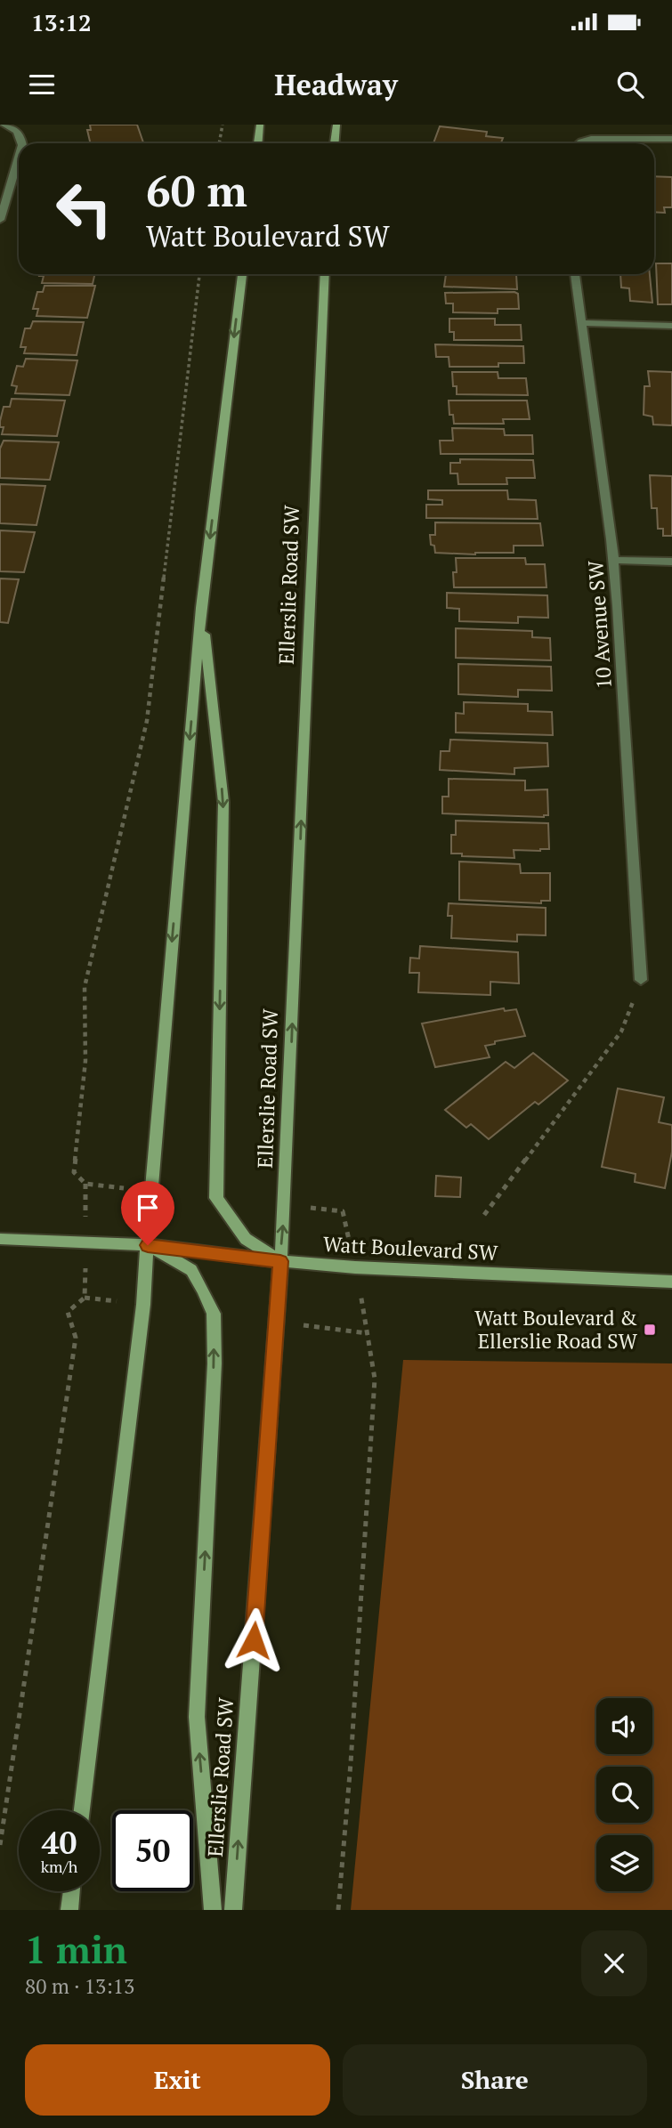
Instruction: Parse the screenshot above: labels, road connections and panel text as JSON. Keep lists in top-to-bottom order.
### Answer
{
  "streets": {
    "main road": ["Ellerslie Road SW", "Watt Boulevard SW"],
    "street": ["10 Avenue SW"]
  },
  "crossings": [
    ["Ellerslie Road SW", "Watt Boulevard SW"]
  ],
  "places": {
    "transit": ["Watt Boulevard & Ellerslie Road SW"]
  },
  "page": {
    "status": "13:12",
    "header": "Headway",
    "turn": ["60 m", "Watt Boulevard SW"],
    "speed": "40 km/h",
    "limit": "50",
    "heading": ["1 min", "80 m · 13:13"],
    "buttons": ["Exit", "Share"]
  }
}
